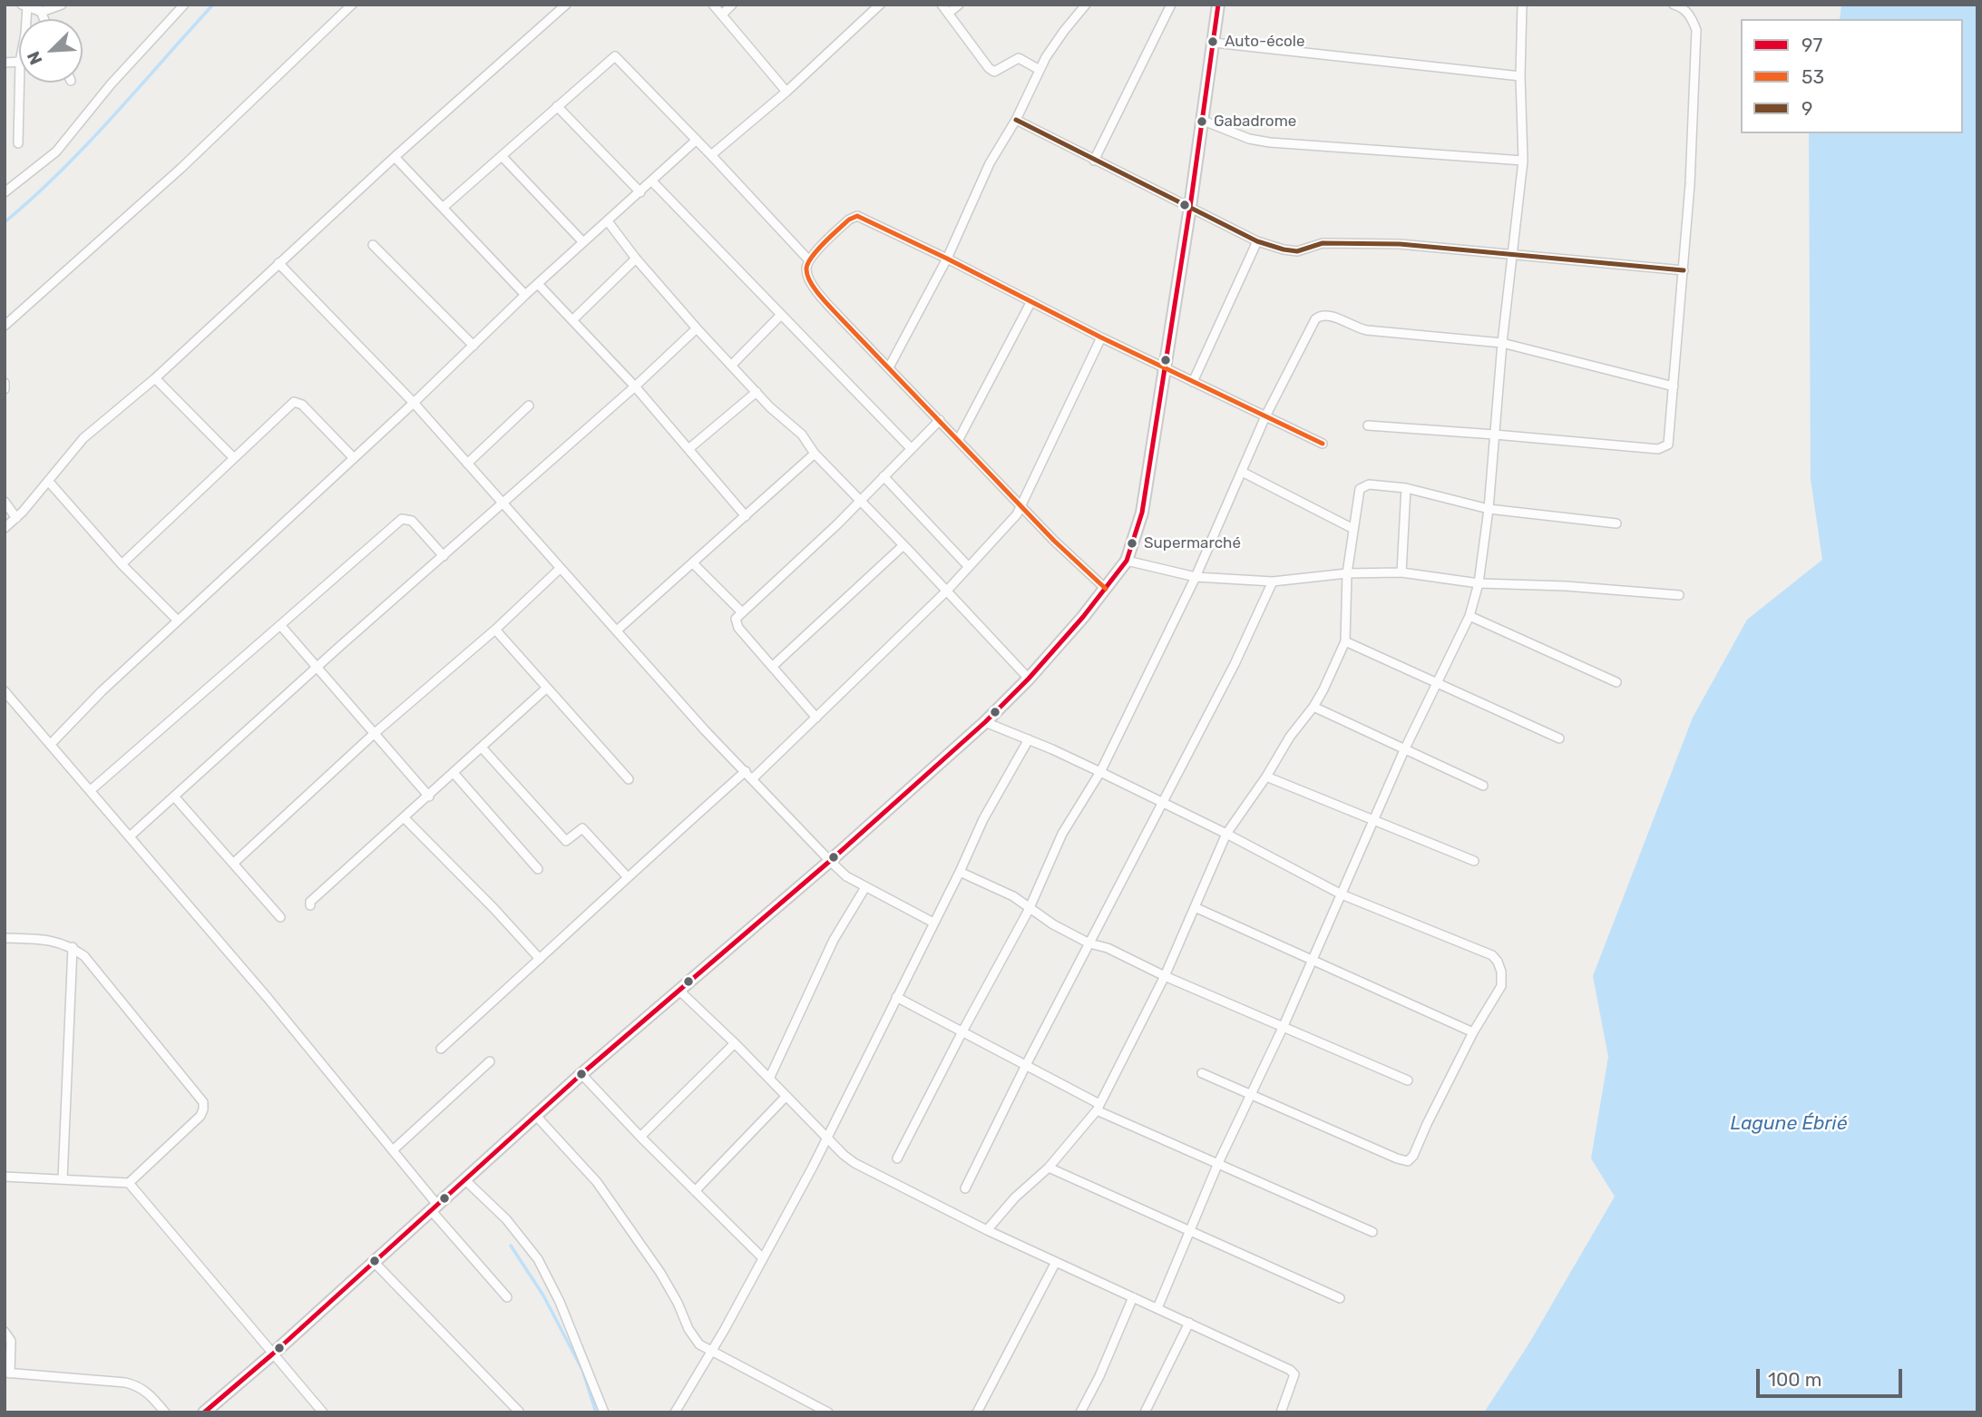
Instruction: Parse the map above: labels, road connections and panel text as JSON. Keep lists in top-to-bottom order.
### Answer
{
  "water": ["Lagune Ébrié"],
  "places": ["Auto-école", "Gabadrome", "Supermarché"],
  "lines": ["transit line 97", "transit line 9", "transit line 53"],
  "legend": ["97", "53", "9"],
  "scale_bar": "100 m",
  "north": "bottom left"
}
